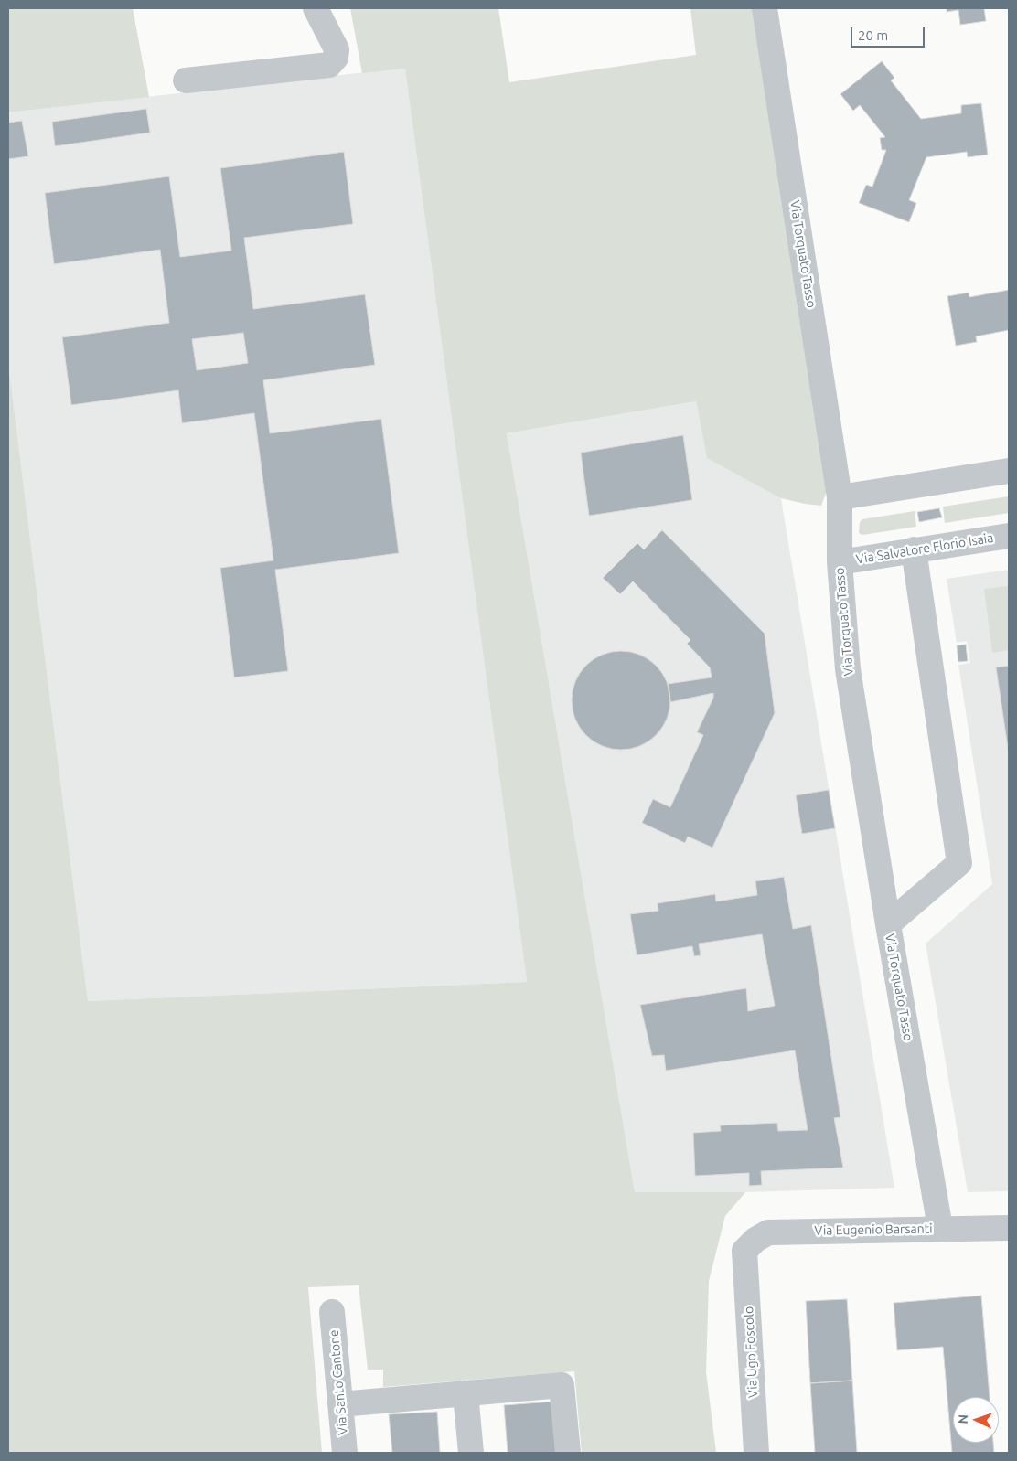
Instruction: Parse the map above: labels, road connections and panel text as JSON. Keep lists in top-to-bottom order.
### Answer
{
  "streets": {
    "street": [
      "Via Torquato Tasso",
      "Via Salvatore Florio Isaia",
      "Via Eugenio Barsanti",
      "Via Ugo Foscolo",
      "Via Santo Cantone"
    ]
  },
  "crossings": [
    ["Via Torquato Tasso", "Via Salvatore Florio Isaia"],
    ["Via Torquato Tasso", "Via Eugenio Barsanti"],
    ["Via Eugenio Barsanti", "Via Ugo Foscolo"]
  ],
  "scale_bar": "20 m",
  "north": "left"
}
